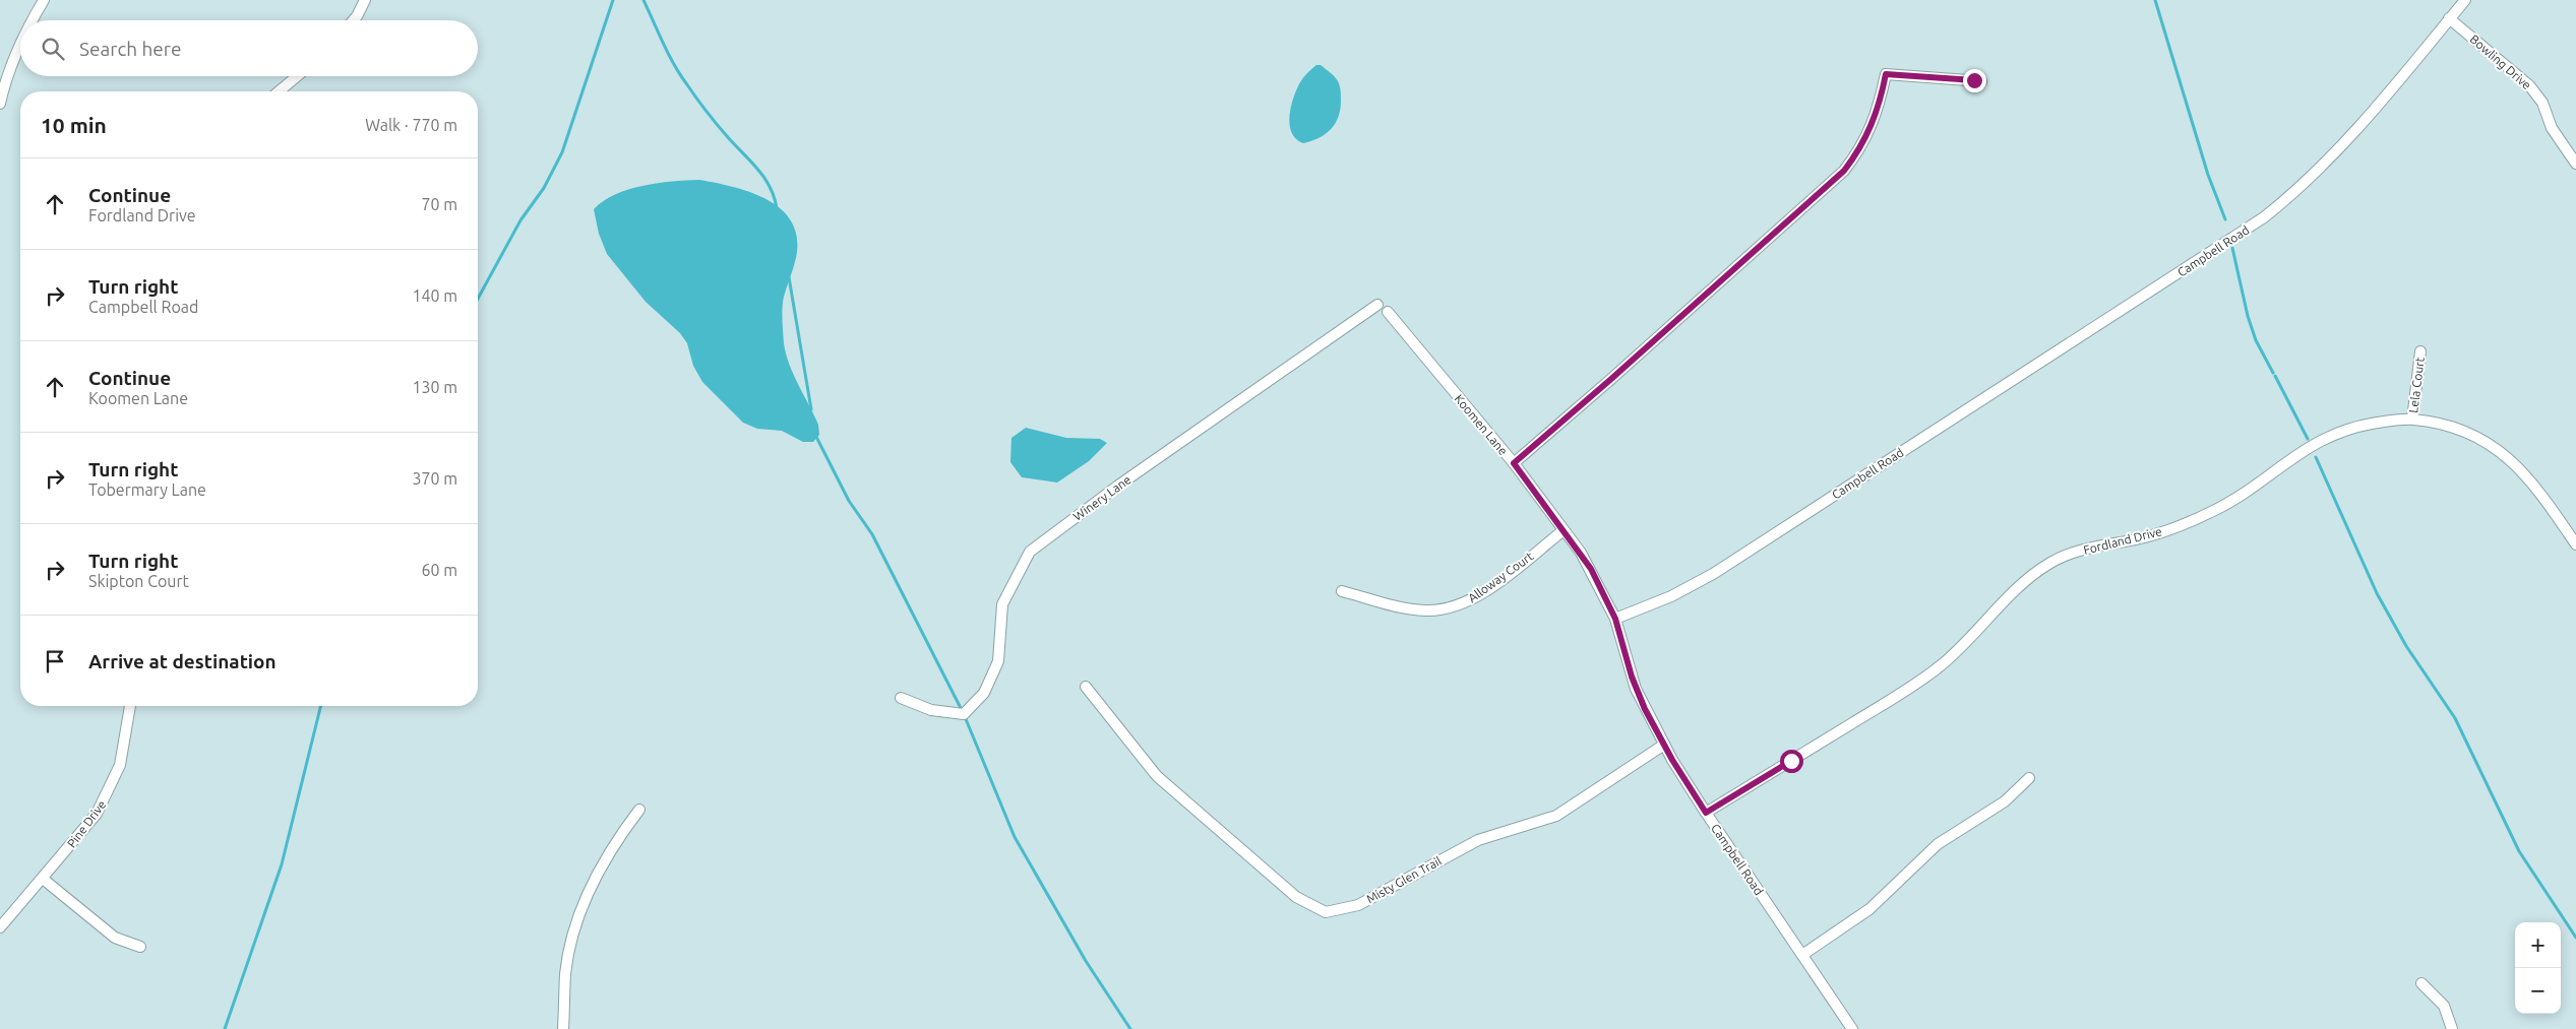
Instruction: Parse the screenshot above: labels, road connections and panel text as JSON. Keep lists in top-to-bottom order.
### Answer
{
  "streets": {
    "street": [
      "Bowling Drive",
      "Campbell Road",
      "Lela Court",
      "Koomen Lane",
      "Winery Lane",
      "Fordland Drive",
      "Alloway Court",
      "Pine Drive",
      "Misty Glen Trail"
    ]
  },
  "crossings": [
    ["Bowling Drive", "Campbell Road"],
    ["Campbell Road", "Koomen Lane"],
    ["Campbell Road", "Fordland Drive"],
    ["Campbell Road", "Misty Glen Trail"],
    ["Lela Court", "Fordland Drive"],
    ["Koomen Lane", "Alloway Court"]
  ],
  "page": {
    "search": "Search here",
    "heading": ["10 min", "Walk · 770 m"],
    "list": [
      ["Continue", "Fordland Drive", "70 m"],
      ["Turn right", "Campbell Road", "140 m"],
      ["Continue", "Koomen Lane", "130 m"],
      ["Turn right", "Tobermary Lane", "370 m"],
      ["Turn right", "Skipton Court", "60 m"],
      "Arrive at destination"
    ],
    "map_buttons": ["+", "−"]
  }
}
